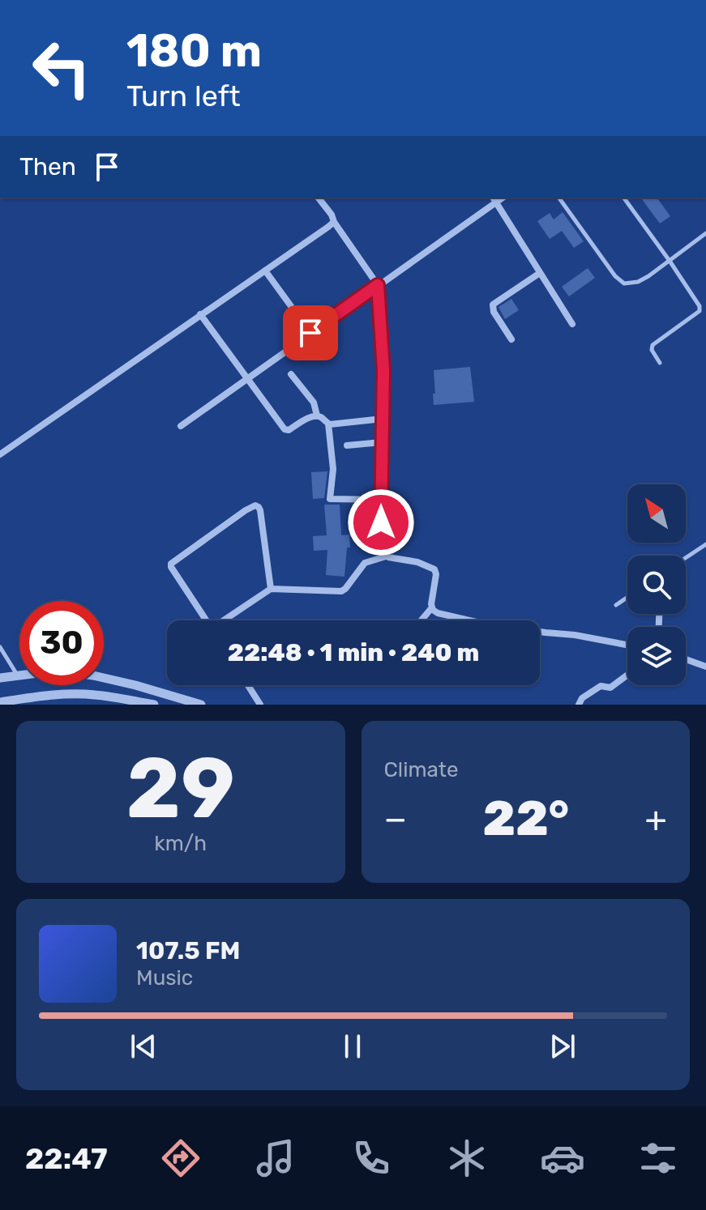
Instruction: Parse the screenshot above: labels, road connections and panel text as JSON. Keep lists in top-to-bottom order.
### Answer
{
  "north": "top left",
  "page": {
    "turn": ["180 m", "Turn left"],
    "then": "Then",
    "limit": "30",
    "trip": "22:48 · 1 min · 240 m",
    "tile": [
      ["29", "km/h"],
      "Climate"
    ],
    "heat": ["−", "22°", "+"],
    "song": ["107.5 FM", "Music"],
    "tabs": "22:47"
  }
}
